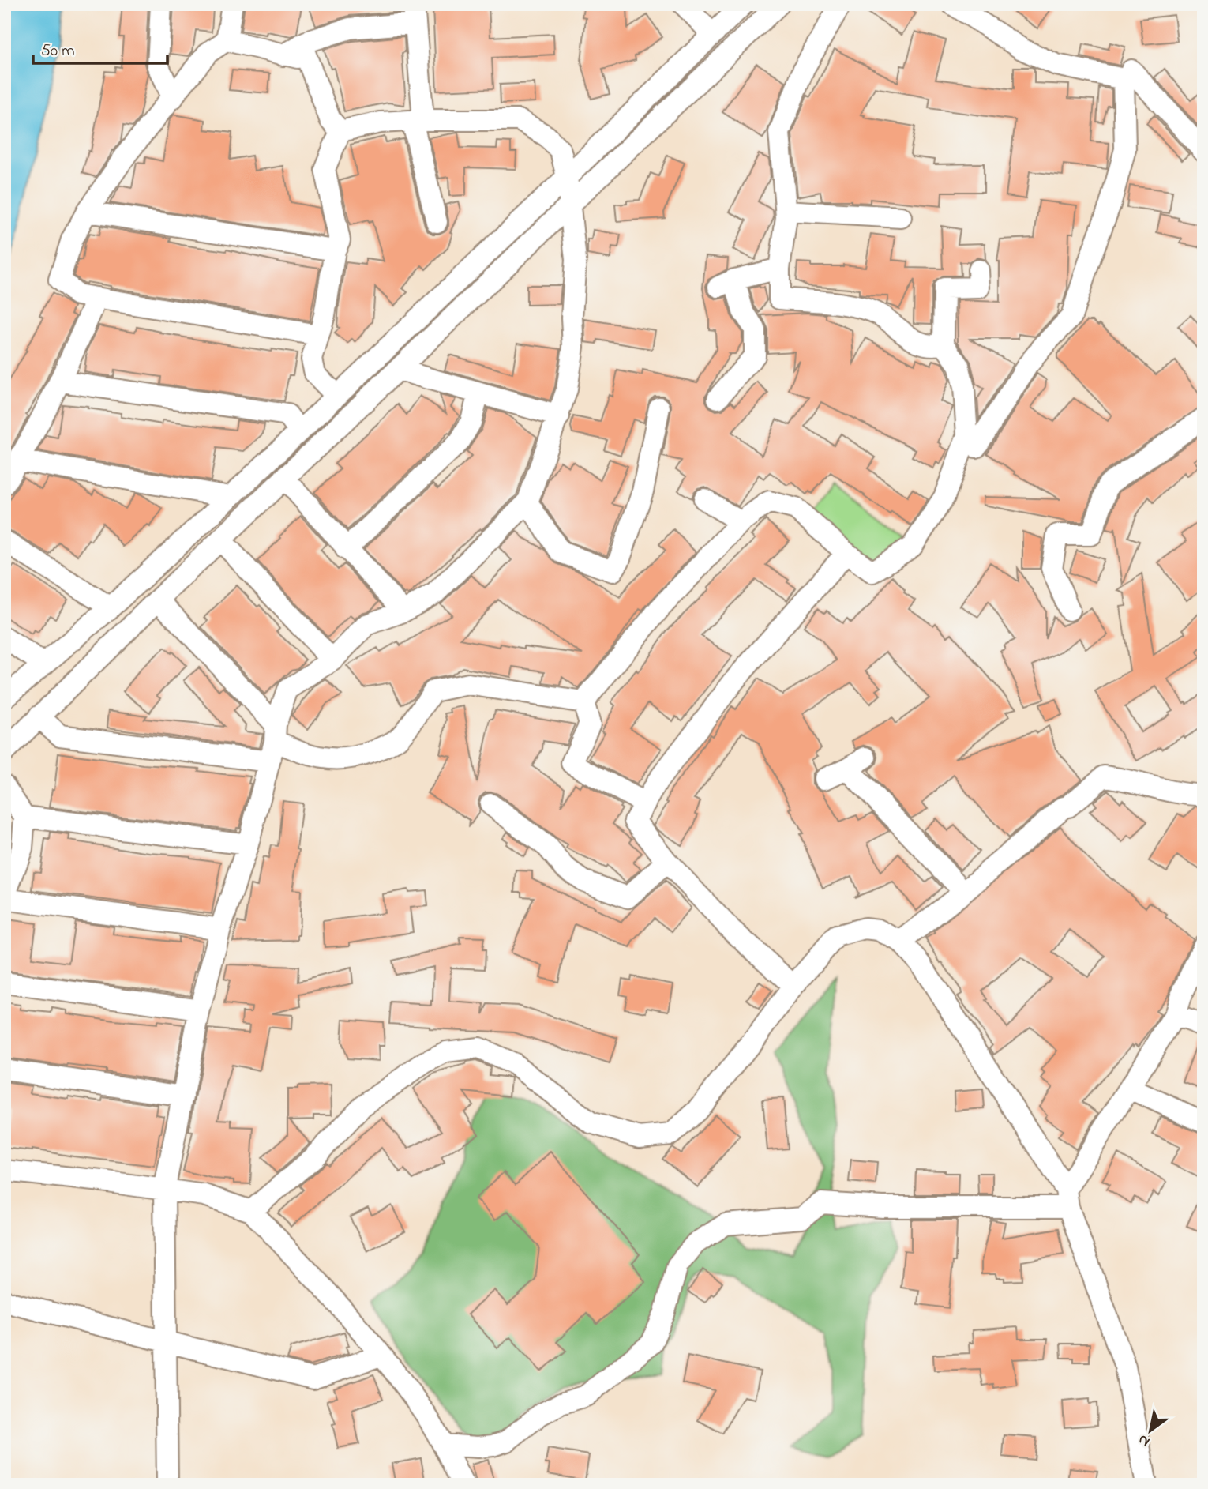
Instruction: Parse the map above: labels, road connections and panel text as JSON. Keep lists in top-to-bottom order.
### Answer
{
  "scale_bar": "50 m",
  "north": "bottom left"
}
